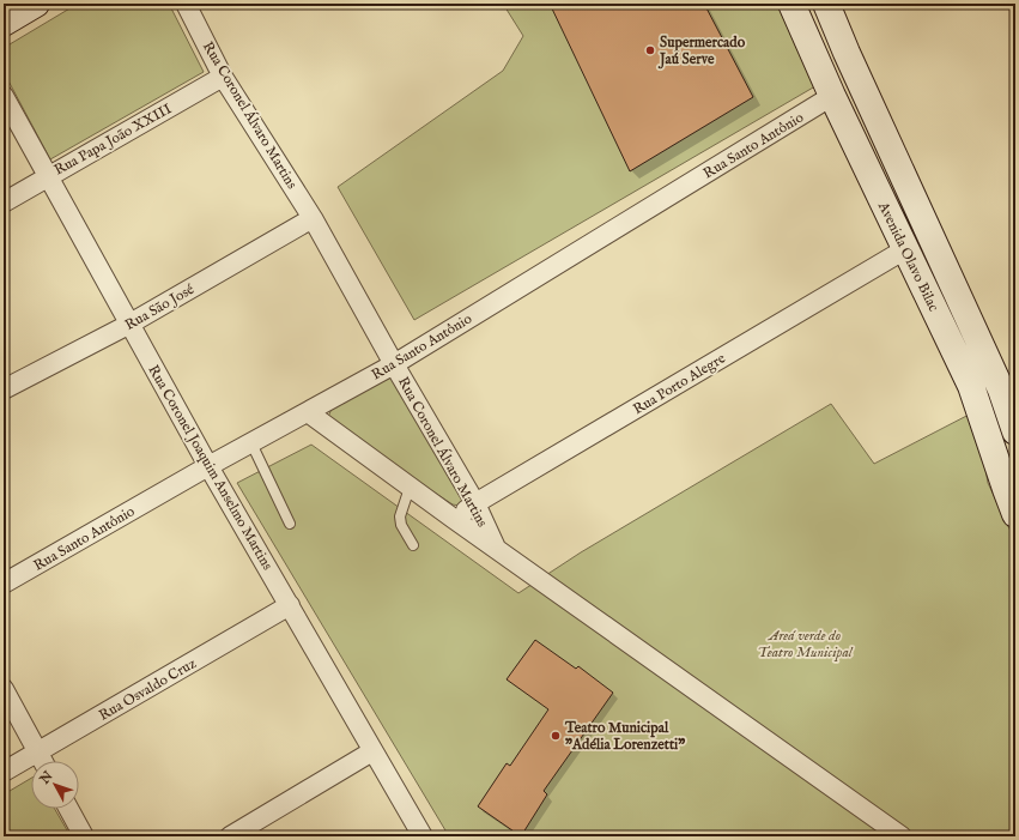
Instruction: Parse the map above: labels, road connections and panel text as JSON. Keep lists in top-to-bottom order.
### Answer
{
  "streets": {
    "main road": ["Avenida Olavo Bilac"],
    "street": [
      "Rua Coronel Álvaro Martins",
      "Rua Papa João XXIII",
      "Rua Santo Antônio",
      "Rua São José",
      "Rua Porto Alegre",
      "Rua Coronel Joaquim Anselmo Martins",
      "Rua Osvaldo Cruz"
    ]
  },
  "crossings": [
    ["Rua Coronel Álvaro Martins", "Rua Papa João XXIII"],
    ["Rua Coronel Álvaro Martins", "Rua Santo Antônio"],
    ["Rua Coronel Álvaro Martins", "Rua São José"],
    ["Rua Coronel Álvaro Martins", "Rua Porto Alegre"],
    ["Rua Papa João XXIII", "Rua Coronel Joaquim Anselmo Martins"],
    ["Rua Santo Antônio", "Avenida Olavo Bilac"],
    ["Rua Santo Antônio", "Rua Coronel Joaquim Anselmo Martins"],
    ["Avenida Olavo Bilac", "Rua Porto Alegre"],
    ["Rua São José", "Rua Coronel Joaquim Anselmo Martins"],
    ["Rua Coronel Joaquim Anselmo Martins", "Rua Osvaldo Cruz"]
  ],
  "parks": ["Areá verde do Teatro Municipal"],
  "places": ["Supermercado Jaú Serve", "Teatro Municipal \"Adélia Lorenzetti\""],
  "north": "top left"
}
